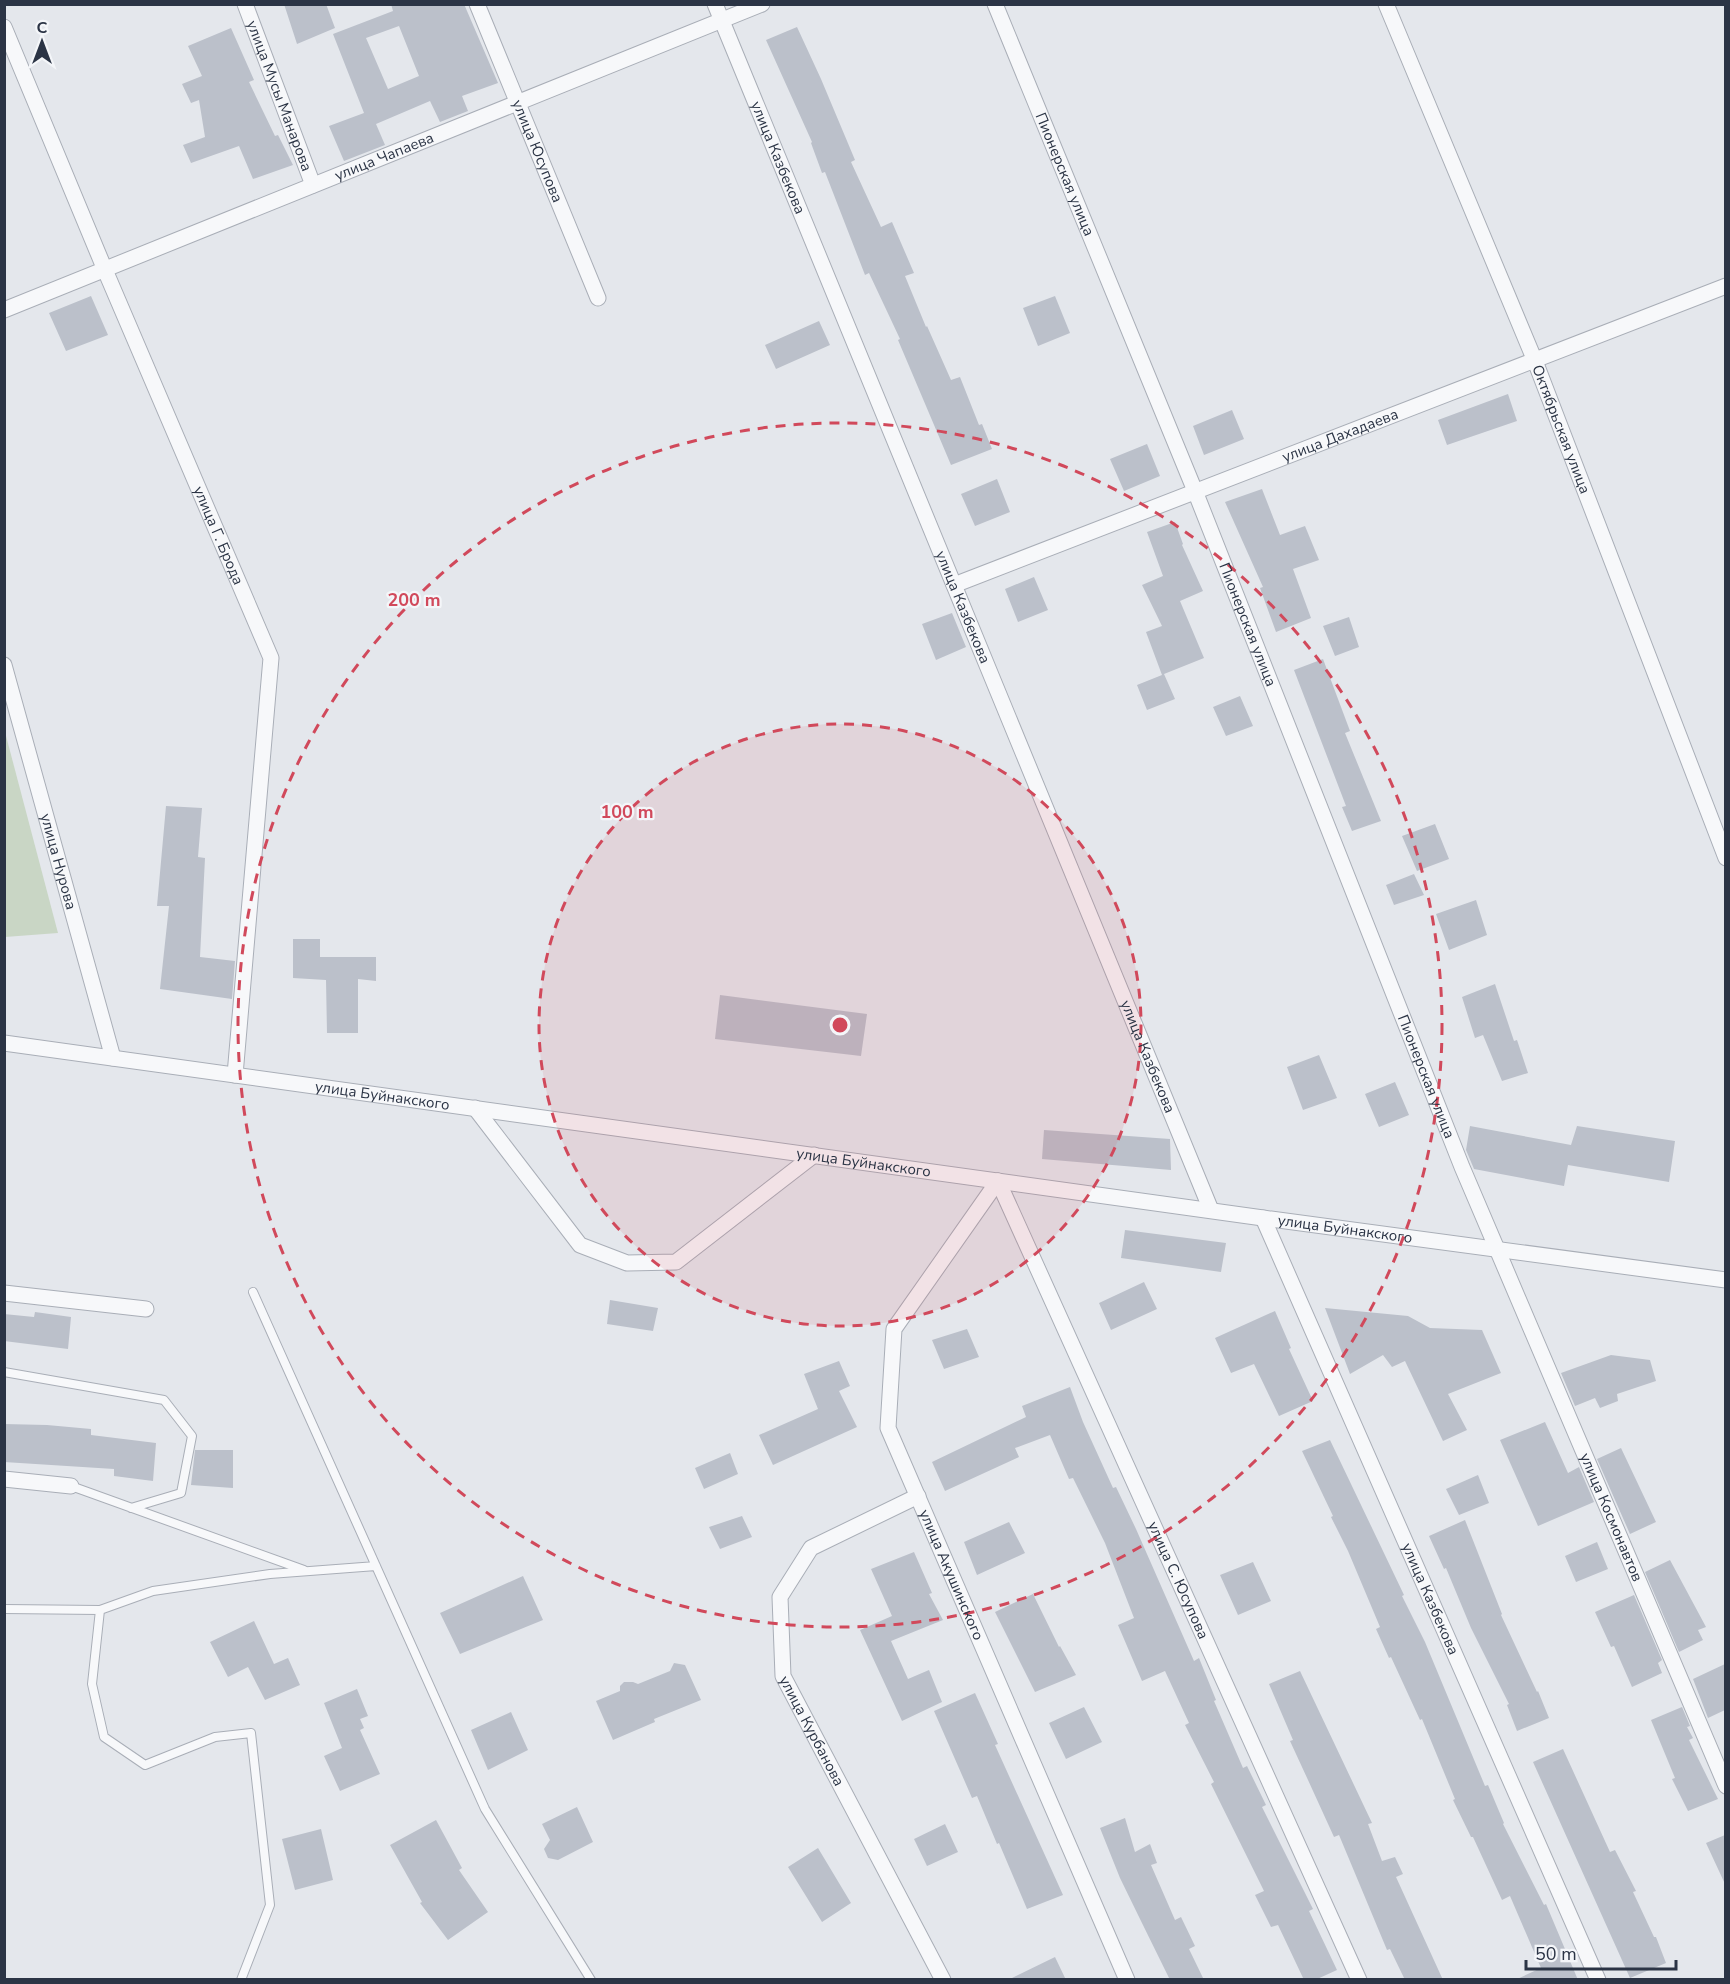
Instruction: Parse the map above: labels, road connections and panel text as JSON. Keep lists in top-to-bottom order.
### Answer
{
  "streets": {
    "street": [
      "улица Мусы Манарова",
      "улица Юсупова",
      "улица Чапаева",
      "улица Казбекова",
      "Пионерская улица",
      "Октябрьская улица",
      "улица Дахадаева",
      "улица Г. Брода",
      "улица Нурова",
      "улица Буйнакского",
      "улица Космонавтов",
      "улица Акушинского",
      "улица С. Юсупова",
      "улица Курбанова"
    ]
  },
  "crossings": [
    ["улица Мусы Манарова", "улица Чапаева"],
    ["улица Юсупова", "улица Чапаева"],
    ["улица Чапаева", "улица Казбекова"],
    ["улица Чапаева", "улица Г. Брода"],
    ["улица Казбекова", "улица Дахадаева"],
    ["улица Казбекова", "улица Буйнакского"],
    ["Пионерская улица", "улица Дахадаева"],
    ["Пионерская улица", "улица Буйнакского"],
    ["Пионерская улица", "улица Космонавтов"],
    ["Октябрьская улица", "улица Дахадаева"],
    ["улица Г. Брода", "улица Буйнакского"],
    ["улица Нурова", "улица Буйнакского"],
    ["улица Буйнакского", "улица Космонавтов"],
    ["улица Буйнакского", "улица Акушинского"],
    ["улица Буйнакского", "улица С. Юсупова"],
    ["улица Акушинского", "улица С. Юсупова"],
    ["улица Акушинского", "улица Курбанова"]
  ],
  "scale_bar": "50 m",
  "north": "top",
  "rings": ["200 m", "100 m"]
}
